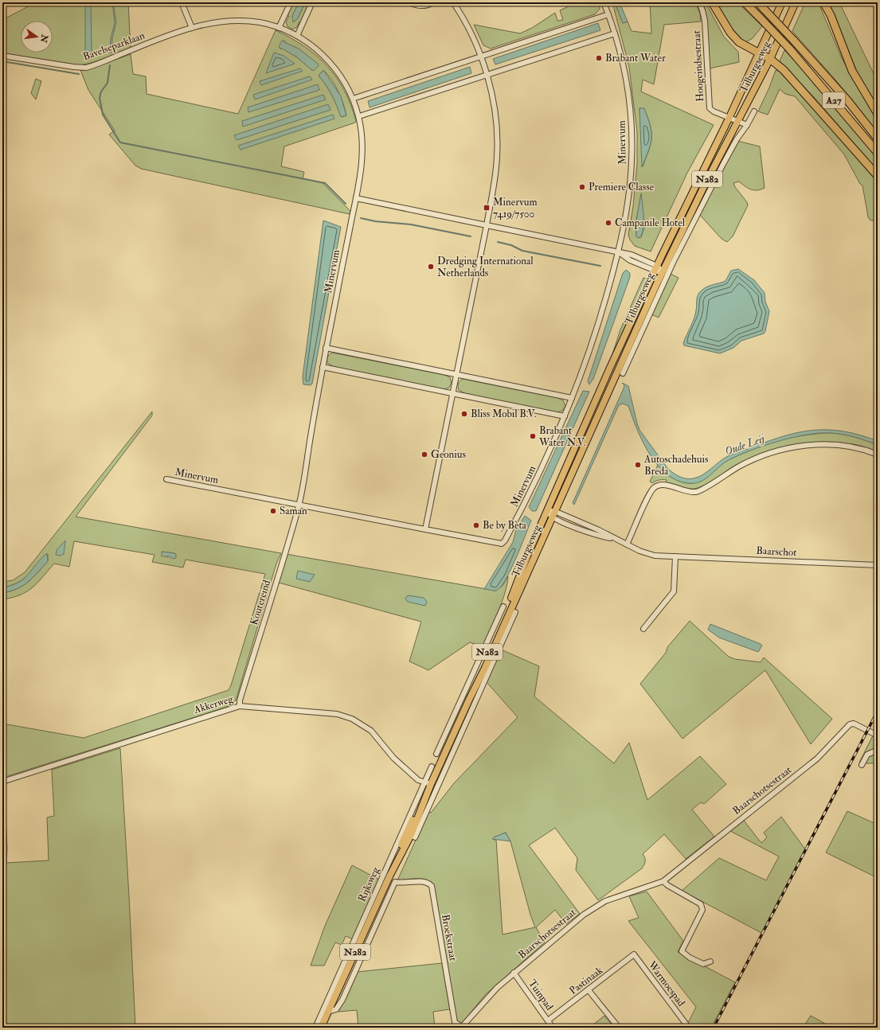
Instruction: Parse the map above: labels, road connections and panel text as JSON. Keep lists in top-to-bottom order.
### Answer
{
  "streets": {
    "highway": ["A27"],
    "main road": ["Tilburgseweg", "N282", "Rijksweg"],
    "street": [
      "Bavelseparklaan",
      "Hoogeindsestraat",
      "Minervum",
      "Baarschot",
      "Koutereind",
      "Akkerweg",
      "Baarschotsestraat",
      "Broekstraat",
      "Pastinaak",
      "Warmoespad",
      "Tuinpad"
    ]
  },
  "crossings": [
    ["Bavelseparklaan", "Minervum"],
    ["Hoogeindsestraat", "Tilburgseweg"],
    ["Tilburgseweg", "A27"],
    ["Tilburgseweg", "Baarschot"],
    ["Tilburgseweg", "Rijksweg"],
    ["Minervum", "Koutereind"],
    ["Koutereind", "Akkerweg"],
    ["Akkerweg", "Rijksweg"],
    ["Baarschotsestraat", "Broekstraat"],
    ["Baarschotsestraat", "Tuinpad"],
    ["Rijksweg", "Broekstraat"],
    ["Pastinaak", "Warmoespad"],
    ["Pastinaak", "Tuinpad"]
  ],
  "water": ["Oude Leij"],
  "places": {
    "other": [
      "Brabant Water",
      "Premiere Classe",
      "Campanile Hotel",
      "Dredging International Netherlands",
      "Bliss Mobil B.V.",
      "Brabant Water N.V.",
      "Geonius",
      "Autoschadehuis Breda",
      "Saman",
      "Be by Bèta"
    ],
    "transit": ["Minervum 7419/7500"]
  },
  "north": "right"
}
